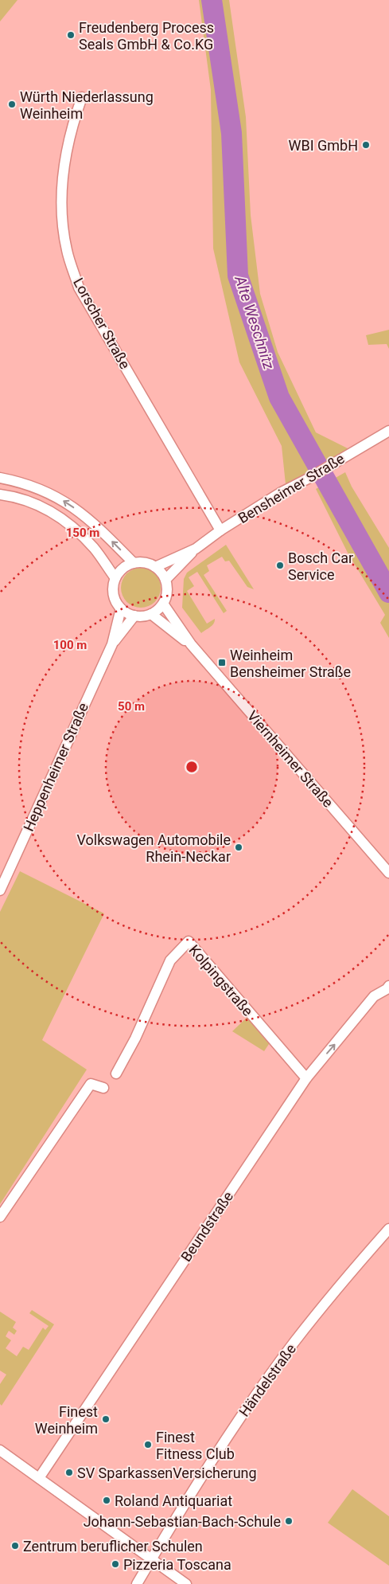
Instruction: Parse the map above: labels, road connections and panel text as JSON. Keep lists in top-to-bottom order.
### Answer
{
  "streets": {
    "street": [
      "Lorscher Straße",
      "Bensheimer Straße",
      "Viernheimer Straße",
      "Heppenheimer Straße",
      "Kolpingstraße",
      "Beundstraße",
      "Händelstraße"
    ]
  },
  "crossings": [
    ["Lorscher Straße", "Bensheimer Straße"],
    ["Bensheimer Straße", "Viernheimer Straße"],
    ["Bensheimer Straße", "Heppenheimer Straße"],
    ["Viernheimer Straße", "Heppenheimer Straße"],
    ["Kolpingstraße", "Beundstraße"]
  ],
  "water": ["Alte Weschnitz"],
  "places": {
    "other": [
      "Freudenberg Process Seals GmbH & Co.KG",
      "Würth Niederlassung Weinheim",
      "WBI GmbH",
      "Bosch Car Service",
      "Volkswagen Automobile Rhein-Neckar",
      "Finest Weinheim",
      "Finest Fitness Club",
      "SV SparkassenVersicherung",
      "Roland Antiquariat",
      "Johann-Sebastian-Bach-Schule",
      "Zentrum beruflicher Schulen",
      "Pizzeria Toscana"
    ],
    "transit": ["Weinheim Bensheimer Straße"]
  },
  "rings": ["150 m", "100 m", "50 m"]
}
